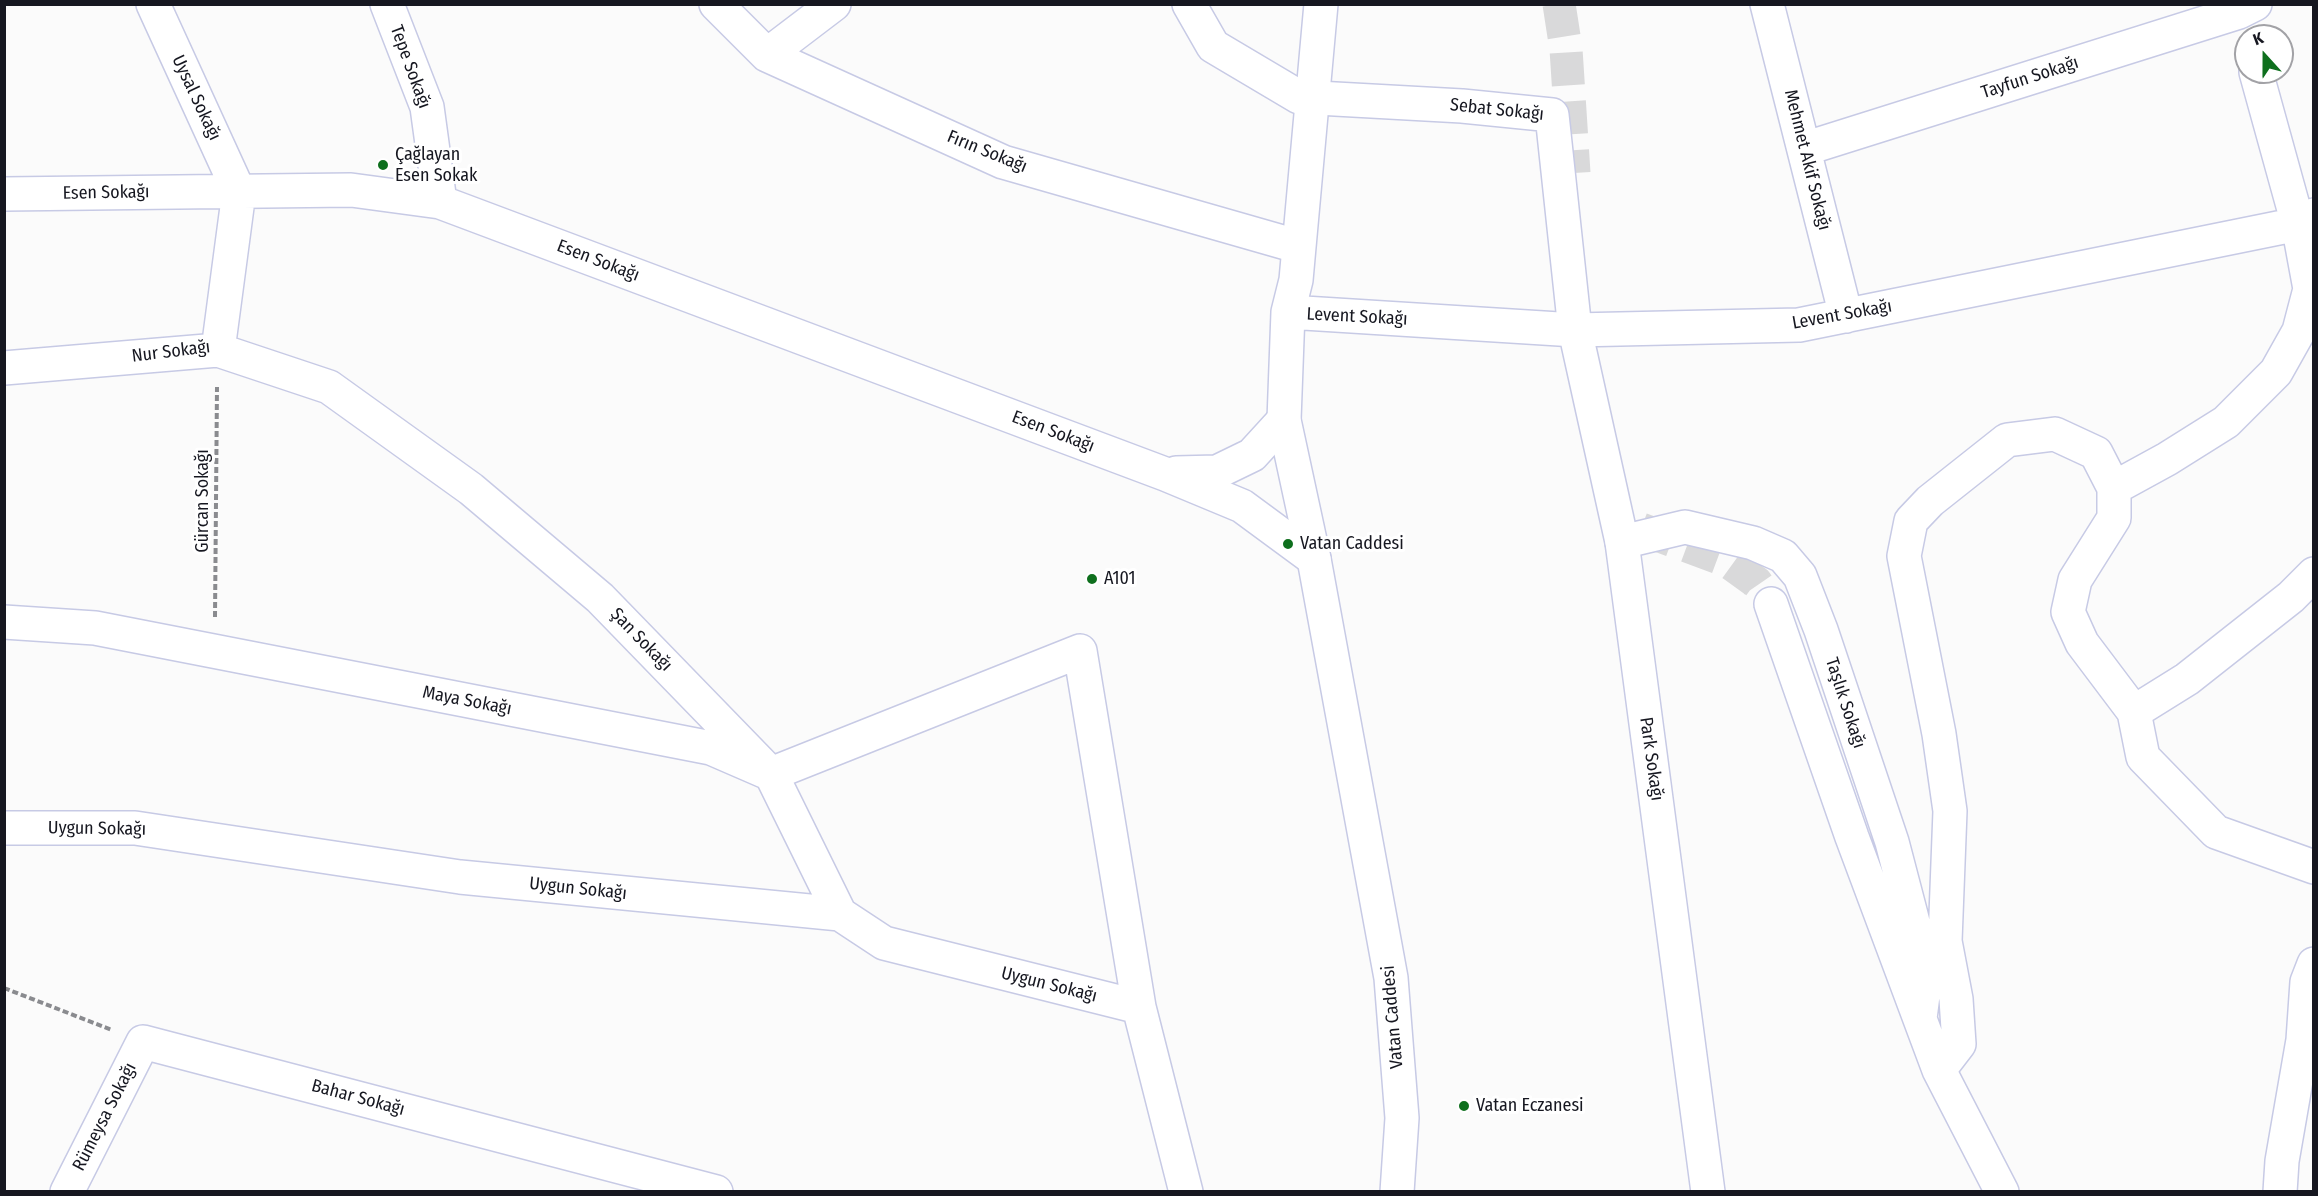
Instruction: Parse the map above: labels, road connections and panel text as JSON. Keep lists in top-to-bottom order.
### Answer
{
  "streets": {
    "street": [
      "Tepe Sokağı",
      "Tayfun Sokağı",
      "Uysal Sokağı",
      "Sebat Sokağı",
      "Fırın Sokağı",
      "Mehmet Akif Sokağı",
      "Esen Sokağı",
      "Levent Sokağı",
      "Nur Sokağı",
      "Şan Sokağı",
      "Maya Sokağı",
      "Taşlık Sokağı",
      "Park Sokağı",
      "Uygun Sokağı",
      "Vatan Caddesi",
      "Bahar Sokağı",
      "Rümeysa Sokağı"
    ],
    "path": ["Gürcan Sokağı"]
  },
  "crossings": [
    ["Tepe Sokağı", "Esen Sokağı"],
    ["Tayfun Sokağı", "Mehmet Akif Sokağı"],
    ["Uysal Sokağı", "Esen Sokağı"],
    ["Uysal Sokağı", "Nur Sokağı"],
    ["Sebat Sokağı", "Levent Sokağı"],
    ["Sebat Sokağı", "Park Sokağı"],
    ["Sebat Sokağı", "Vatan Caddesi"],
    ["Fırın Sokağı", "Vatan Caddesi"],
    ["Mehmet Akif Sokağı", "Levent Sokağı"],
    ["Esen Sokağı", "Nur Sokağı"],
    ["Esen Sokağı", "Vatan Caddesi"],
    ["Levent Sokağı", "Park Sokağı"],
    ["Levent Sokağı", "Vatan Caddesi"],
    ["Nur Sokağı", "Gürcan Sokağı"],
    ["Nur Sokağı", "Şan Sokağı"],
    ["Gürcan Sokağı", "Şan Sokağı"],
    ["Gürcan Sokağı", "Maya Sokağı"],
    ["Şan Sokağı", "Maya Sokağı"],
    ["Taşlık Sokağı", "Park Sokağı"],
    ["Bahar Sokağı", "Rümeysa Sokağı"]
  ],
  "places": [
    "Çağlayan Esen Sokak",
    "Vatan Caddesi",
    "A101",
    "Vatan Eczanesi"
  ],
  "north": "top"
}
